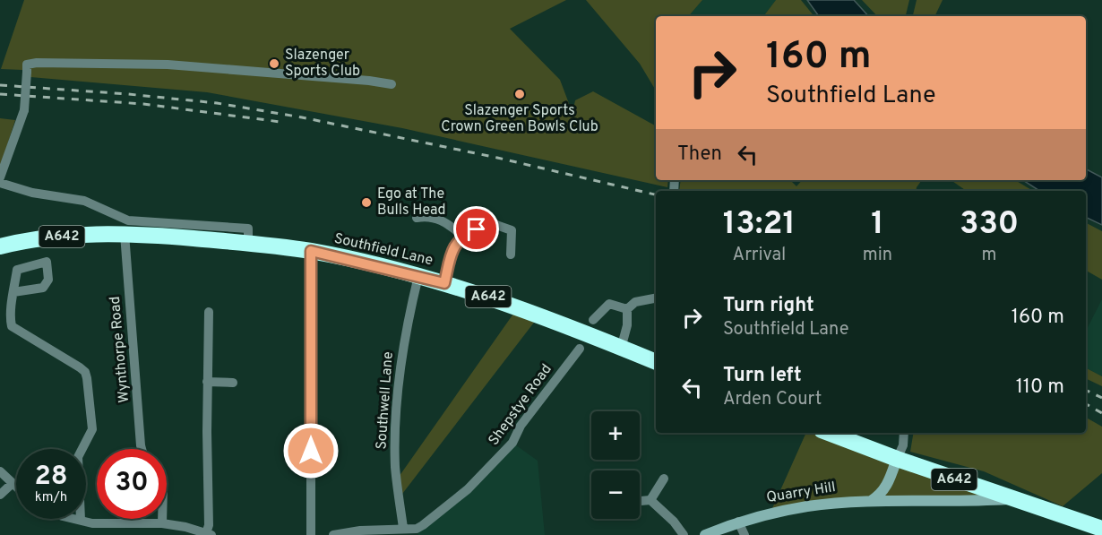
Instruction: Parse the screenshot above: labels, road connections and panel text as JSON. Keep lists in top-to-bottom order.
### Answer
{
  "streets": {
    "highway": ["A642", "Southfield Lane", "Quarry Hill"],
    "street": ["Wynthorpe Road", "Southwell Lane", "Shepstye Road"]
  },
  "crossings": [
    ["A642", "Quarry Hill"],
    ["Southfield Lane", "Wynthorpe Road"],
    ["Southfield Lane", "Southwell Lane"],
    ["Southwell Lane", "Shepstye Road"]
  ],
  "places": ["Slazenger Sports Club", "Slazenger Sports Crown Green Bowls Club", "Ego at The Bulls Head"],
  "page": {
    "turn": ["160 m", "Southfield Lane"],
    "then": "Then",
    "eta": [
      "13:21",
      "Arrival",
      "1",
      "min",
      "330",
      "m"
    ],
    "list": [
      {
        "name": "Turn right",
        "note": "Southfield Lane",
        "value": "160 m"
      },
      {
        "name": "Turn left",
        "note": "Arden Court",
        "value": "110 m"
      }
    ],
    "map_buttons": ["+", "−"],
    "speed": "28 km/h",
    "limit": "30"
  }
}
